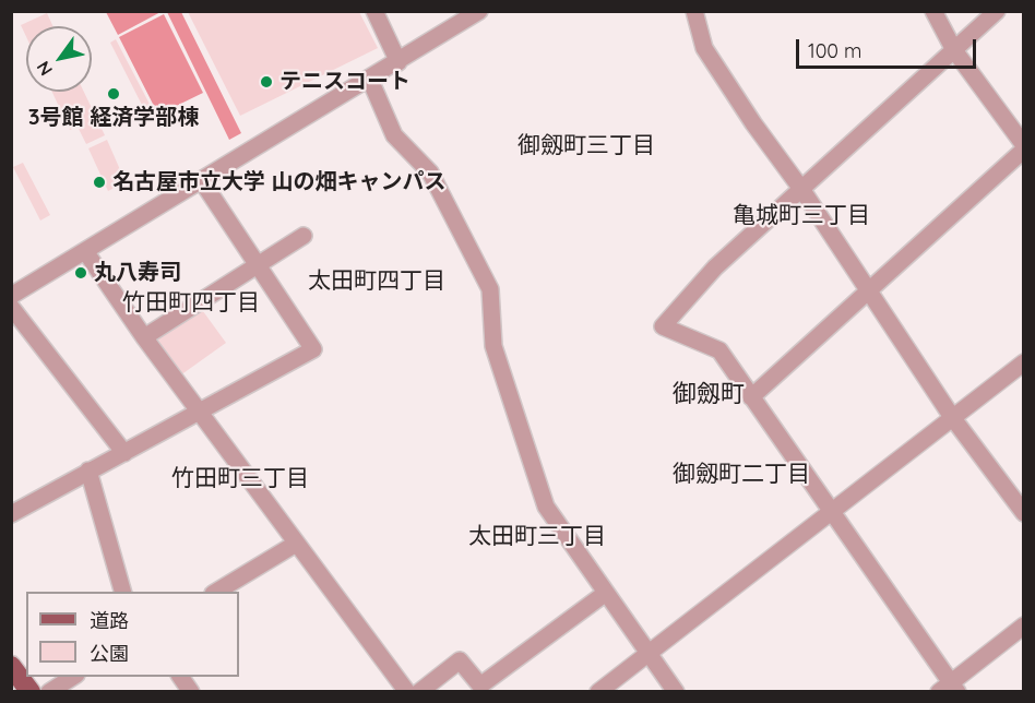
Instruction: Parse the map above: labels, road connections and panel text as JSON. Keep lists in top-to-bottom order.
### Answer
{
  "districts": [
    "御劔町三丁目",
    "亀城町三丁目",
    "太田町四丁目",
    "竹田町四丁目",
    "御劔町",
    "御劔町二丁目",
    "竹田町三丁目",
    "太田町三丁目"
  ],
  "places": [
    "テニスコート",
    "3号館 経済学部棟",
    "名古屋市立大学 山の畑キャンパス",
    "丸八寿司"
  ],
  "legend": ["道路", "公園"],
  "scale_bar": "100 m",
  "north": "bottom left"
}
